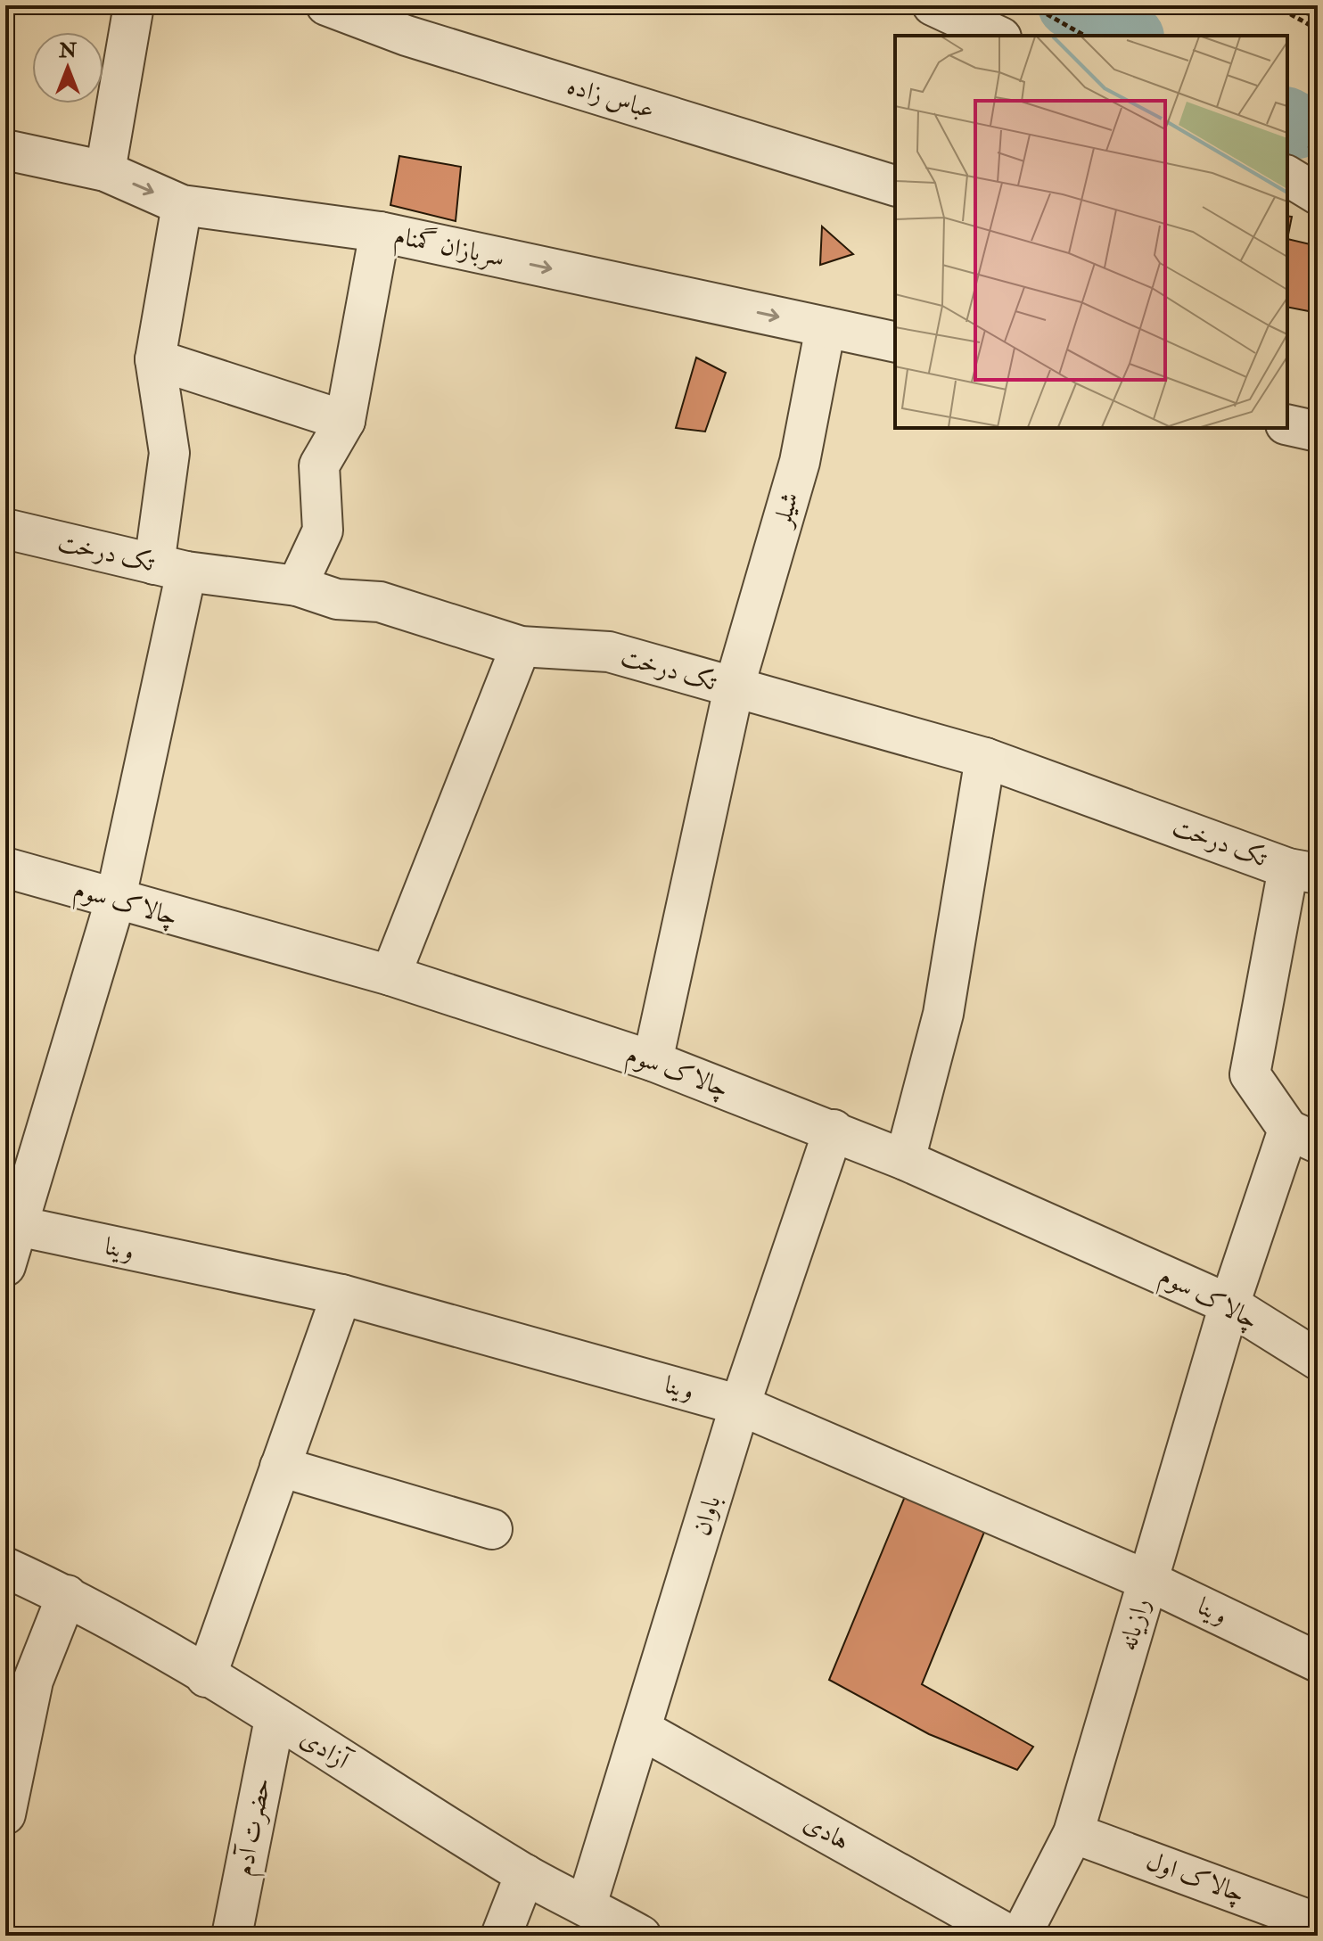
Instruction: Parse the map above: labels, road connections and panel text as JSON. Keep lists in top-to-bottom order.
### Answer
{
  "streets": {
    "street": [
      "عباس زاده",
      "سربازان گمنام",
      "شیلر",
      "تک درخت",
      "چالاک سوم",
      "وینا",
      "باوان",
      "رازیانه",
      "آزادی",
      "حضرت آدم",
      "هادی",
      "چالاک اول"
    ]
  },
  "crossings": [
    ["سربازان گمنام", "شیلر"],
    ["شیلر", "تک درخت"],
    ["شیلر", "چالاک سوم"],
    ["چالاک سوم", "باوان"],
    ["چالاک سوم", "رازیانه"],
    ["وینا", "باوان"],
    ["وینا", "رازیانه"],
    ["باوان", "آزادی"],
    ["باوان", "هادی"],
    ["رازیانه", "چالاک اول"],
    ["آزادی", "حضرت آدم"]
  ],
  "one_way": ["سربازان گمنام"],
  "north": "top"
}
